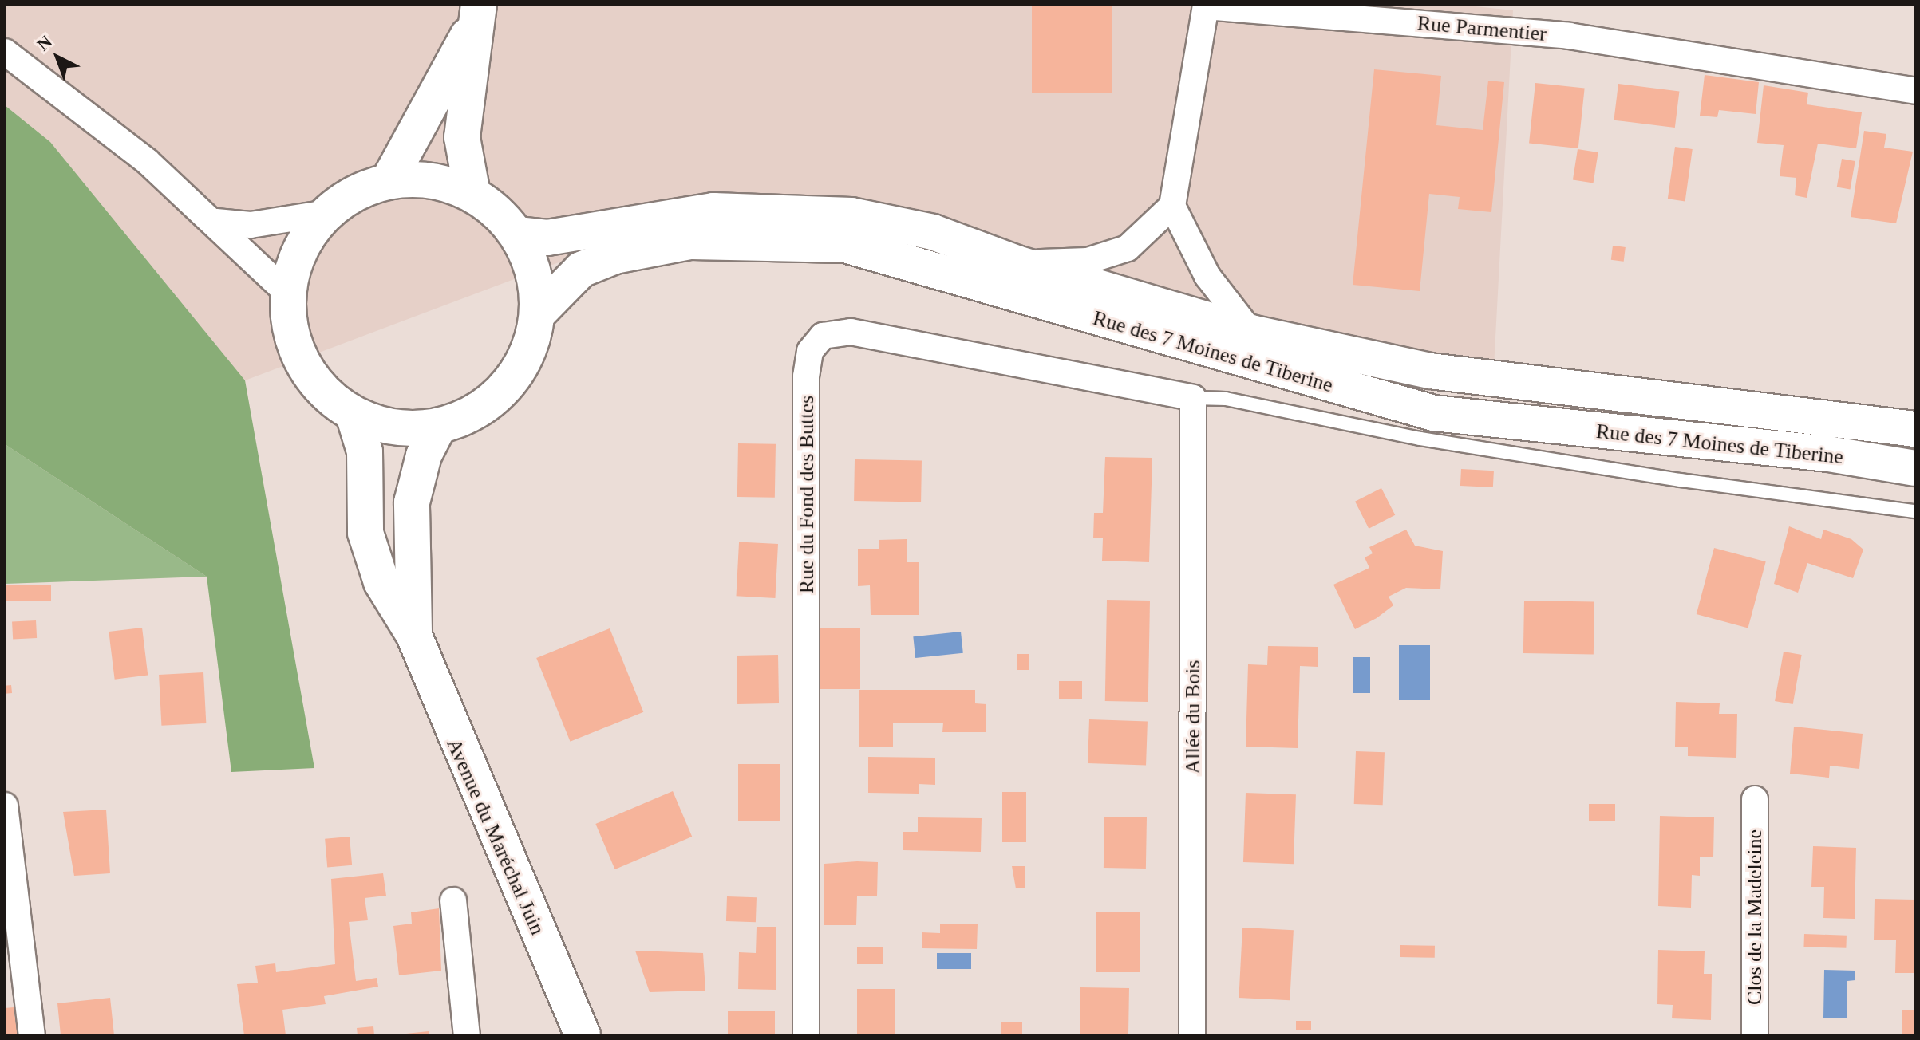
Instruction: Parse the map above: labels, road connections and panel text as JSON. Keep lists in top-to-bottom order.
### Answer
{
  "streets": {
    "main road": ["Rue des 7 Moines de Tiberine", "Avenue du Maréchal Juin"],
    "street": [
      "Rue Parmentier",
      "Rue du Fond des Buttes",
      "Allée du Bois",
      "Clos de la Madeleine"
    ]
  },
  "crossings": [
    ["Rue du Fond des Buttes", "Allée du Bois"]
  ],
  "north": "top left"
}
